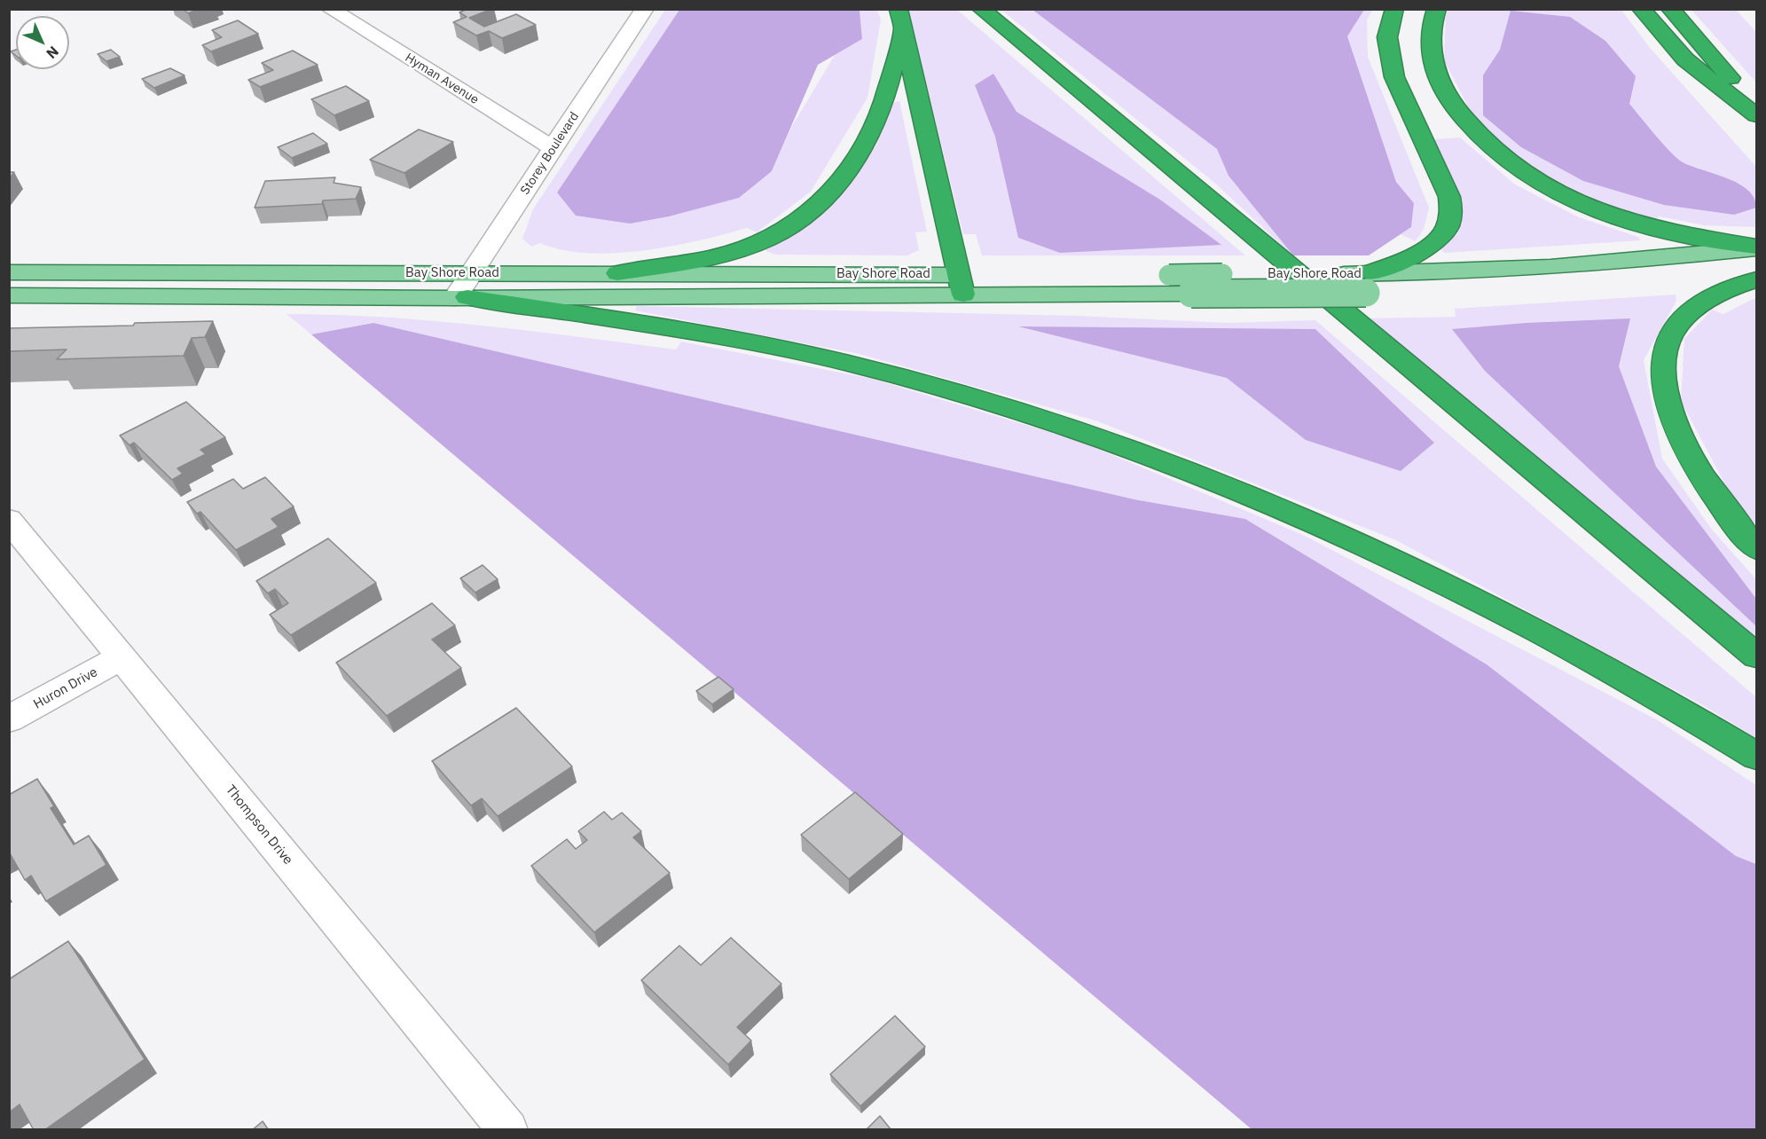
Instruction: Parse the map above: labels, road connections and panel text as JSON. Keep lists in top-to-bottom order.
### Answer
{
  "streets": {
    "main road": ["Bay Shore Road"],
    "street": [
      "Hyman Avenue",
      "Storey Boulevard",
      "Huron Drive",
      "Thompson Drive"
    ]
  },
  "crossings": [
    ["Hyman Avenue", "Storey Boulevard"],
    ["Storey Boulevard", "Bay Shore Road"],
    ["Huron Drive", "Thompson Drive"]
  ],
  "north": "bottom right"
}
